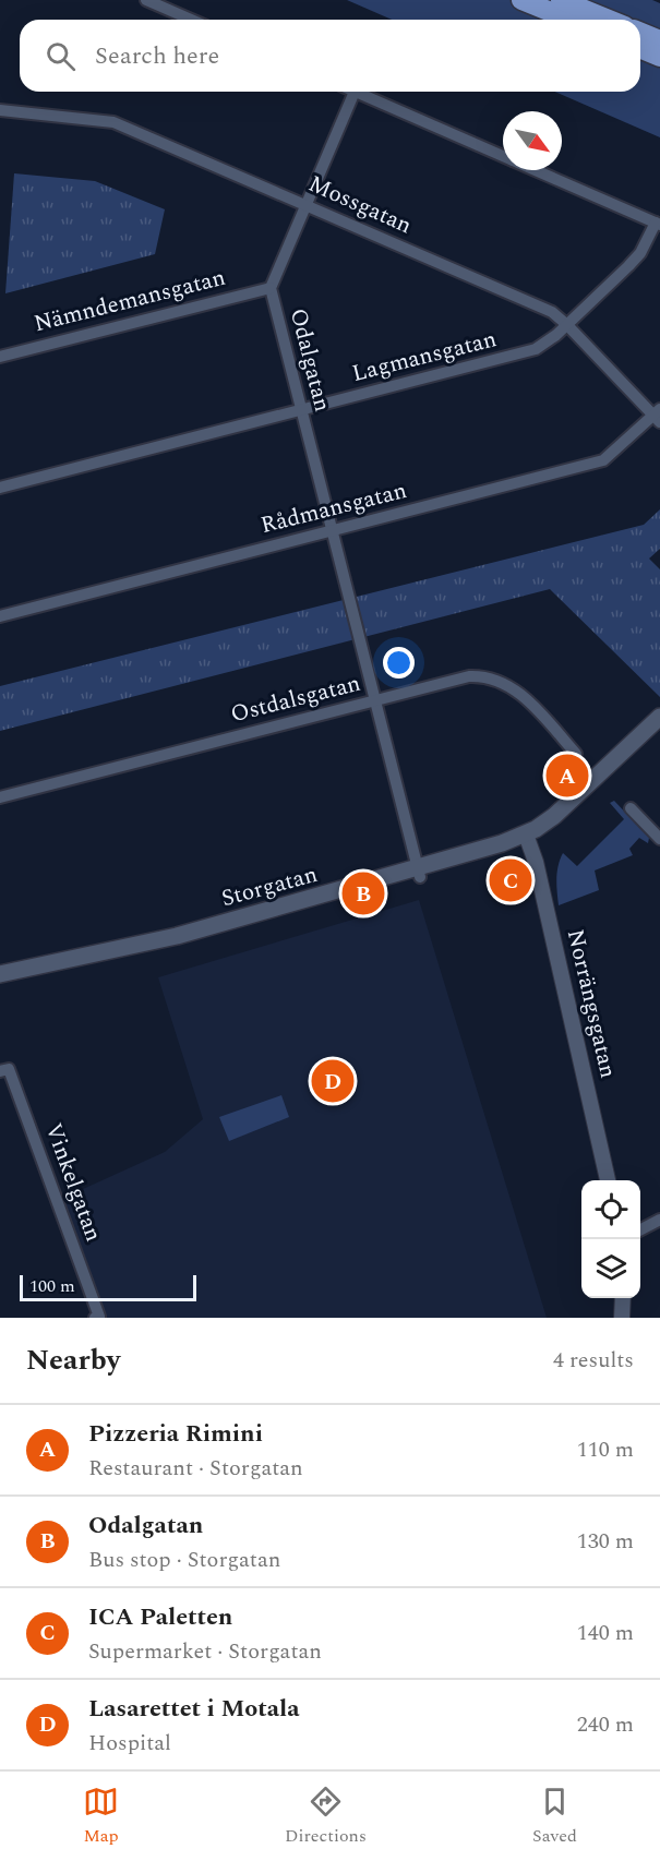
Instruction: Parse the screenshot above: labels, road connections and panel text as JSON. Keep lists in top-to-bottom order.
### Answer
{
  "streets": {
    "main road": ["Storgatan"],
    "street": [
      "Mossgatan",
      "Nämndemansgatan",
      "Lagmansgatan",
      "Odalgatan",
      "Rådmansgatan",
      "Ostdalsgatan",
      "Norrängsgatan",
      "Vinkelgatan"
    ]
  },
  "crossings": [
    ["Mossgatan", "Lagmansgatan"],
    ["Mossgatan", "Odalgatan"],
    ["Mossgatan", "Rådmansgatan"],
    ["Nämndemansgatan", "Odalgatan"],
    ["Lagmansgatan", "Odalgatan"],
    ["Odalgatan", "Rådmansgatan"],
    ["Odalgatan", "Ostdalsgatan"],
    ["Odalgatan", "Storgatan"],
    ["Storgatan", "Norrängsgatan"]
  ],
  "scale_bar": "100 m",
  "north": "bottom right",
  "page": {
    "search": "Search here",
    "pins": [
      "A",
      "C",
      "B",
      "D"
    ],
    "scale": "100 m",
    "heading": ["Nearby", "4 results"],
    "list": [
      {
        "mark": "A",
        "name": "Pizzeria Rimini",
        "note": "Restaurant · Storgatan",
        "value": "110 m"
      },
      {
        "mark": "B",
        "name": "Odalgatan",
        "note": "Bus stop · Storgatan",
        "value": "130 m"
      },
      {
        "mark": "C",
        "name": "ICA Paletten",
        "note": "Supermarket · Storgatan",
        "value": "140 m"
      },
      {
        "mark": "D",
        "name": "Lasarettet i Motala",
        "note": "Hospital",
        "value": "240 m"
      }
    ],
    "nav": ["Map", "Directions", "Saved"]
  }
}
